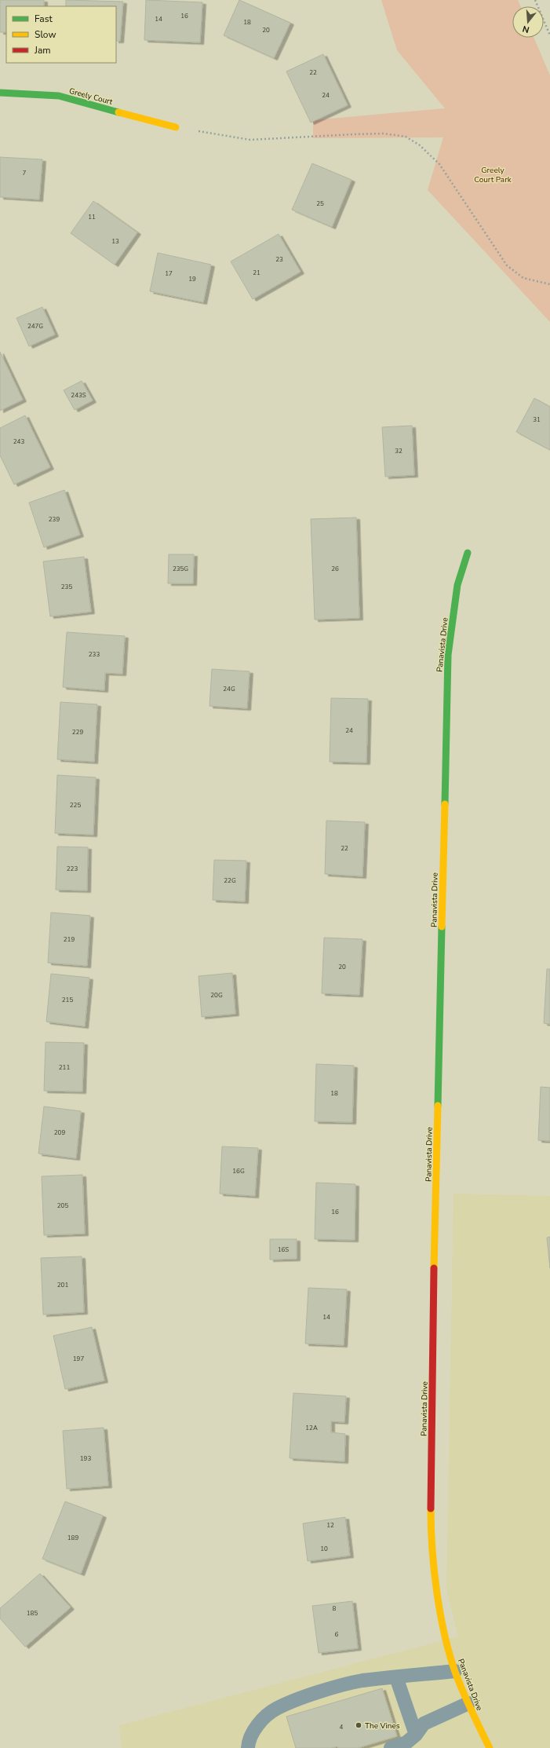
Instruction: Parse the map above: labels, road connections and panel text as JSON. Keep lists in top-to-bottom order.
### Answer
{
  "streets": {
    "street": ["Greely Court", "Panavista Drive"]
  },
  "parks": ["Greely Court Park"],
  "places": ["The Vines"],
  "house_numbers": [
    "16",
    "14",
    "18",
    "20",
    "22",
    "24",
    "7",
    "25",
    "11",
    "13",
    "23",
    "21",
    "17",
    "19",
    "247G",
    "243S",
    "31",
    "243",
    "32",
    "239",
    "235G",
    "26",
    "235",
    "233",
    "24G",
    "24",
    "229",
    "225",
    "22",
    "223",
    "22G",
    "219",
    "20",
    "20G",
    "215",
    "211",
    "18",
    "209",
    "16G",
    "205",
    "16",
    "16S",
    "201",
    "14",
    "197",
    "12A",
    "193",
    "12",
    "189",
    "10",
    "8",
    "185",
    "6",
    "4"
  ],
  "legend": ["Fast", "Slow", "Jam"],
  "north": "bottom"
}
